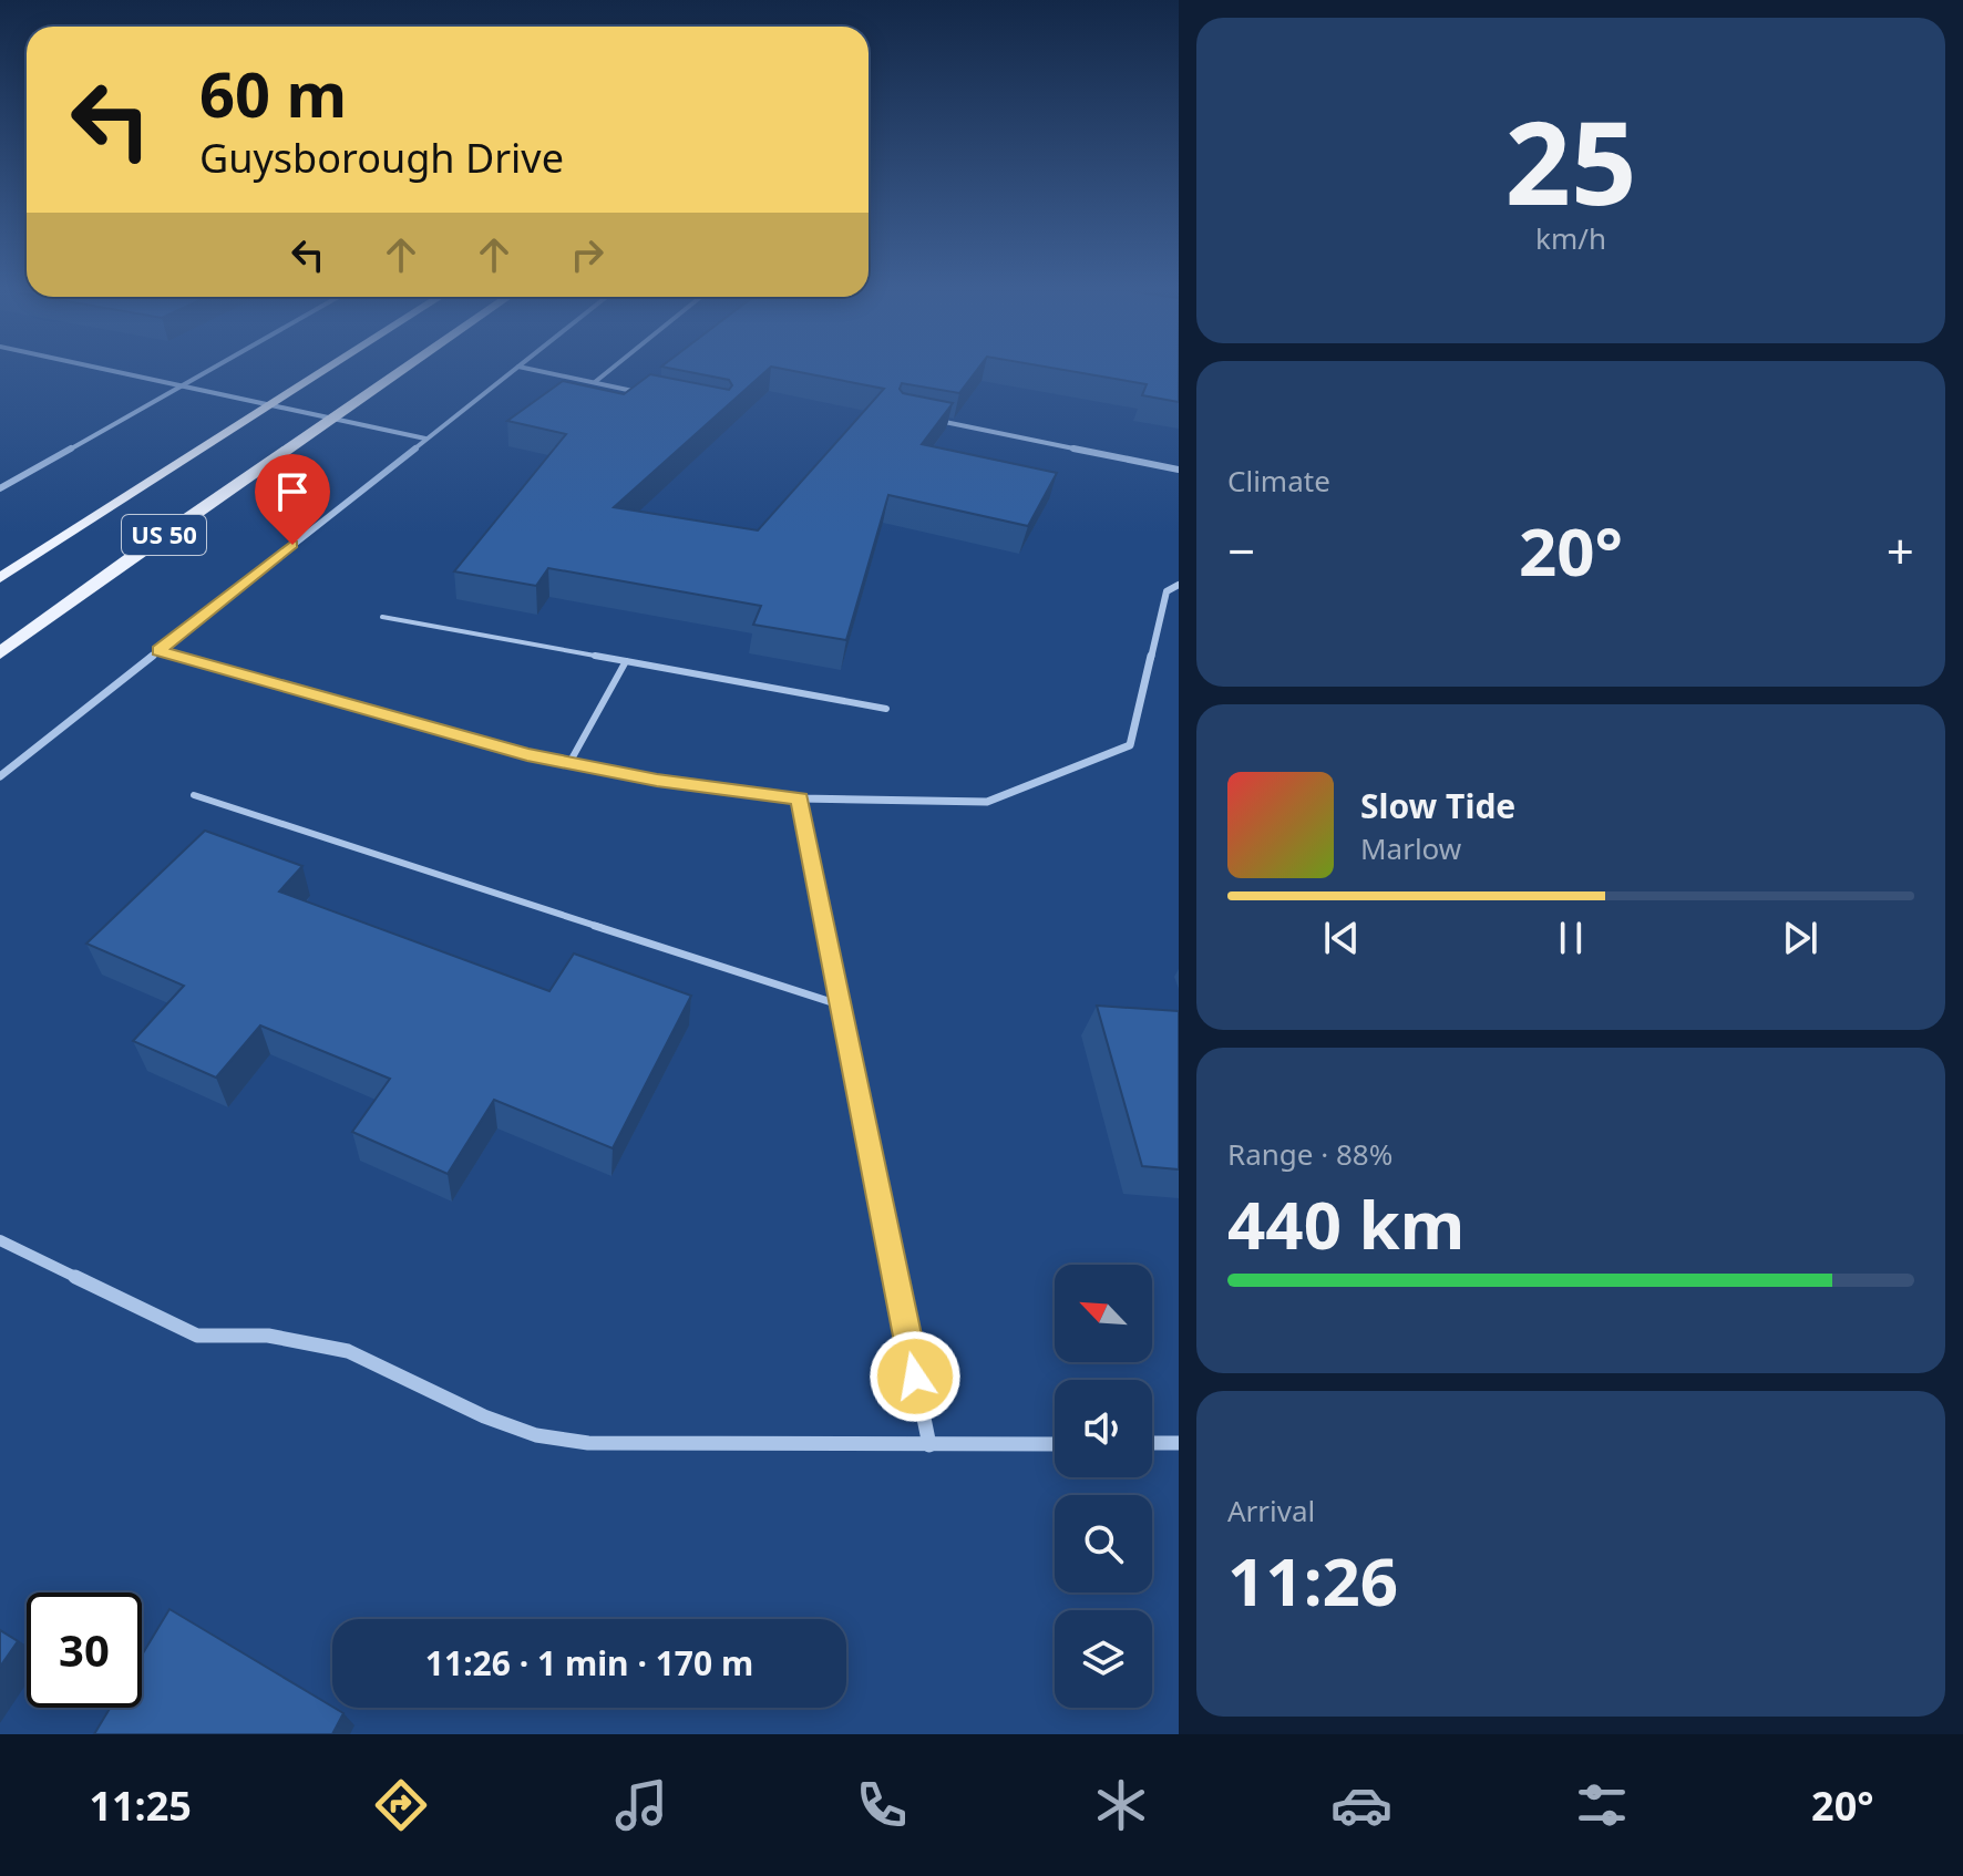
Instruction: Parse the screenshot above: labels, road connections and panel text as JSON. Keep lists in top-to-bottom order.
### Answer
{
  "streets": {
    "main road": ["US 50"]
  },
  "north": "top left",
  "page": {
    "tile": [
      ["25", "km/h"],
      "Climate",
      ["Range · 88%", "440 km"],
      ["Arrival", "11:26"]
    ],
    "turn": ["60 m", "Guysborough Drive"],
    "heat": ["−", "20°", "+"],
    "song": ["Slow Tide", "Marlow"],
    "limit": "30",
    "trip": "11:26 · 1 min · 170 m",
    "tabs": ["11:25", "20°"]
  }
}
